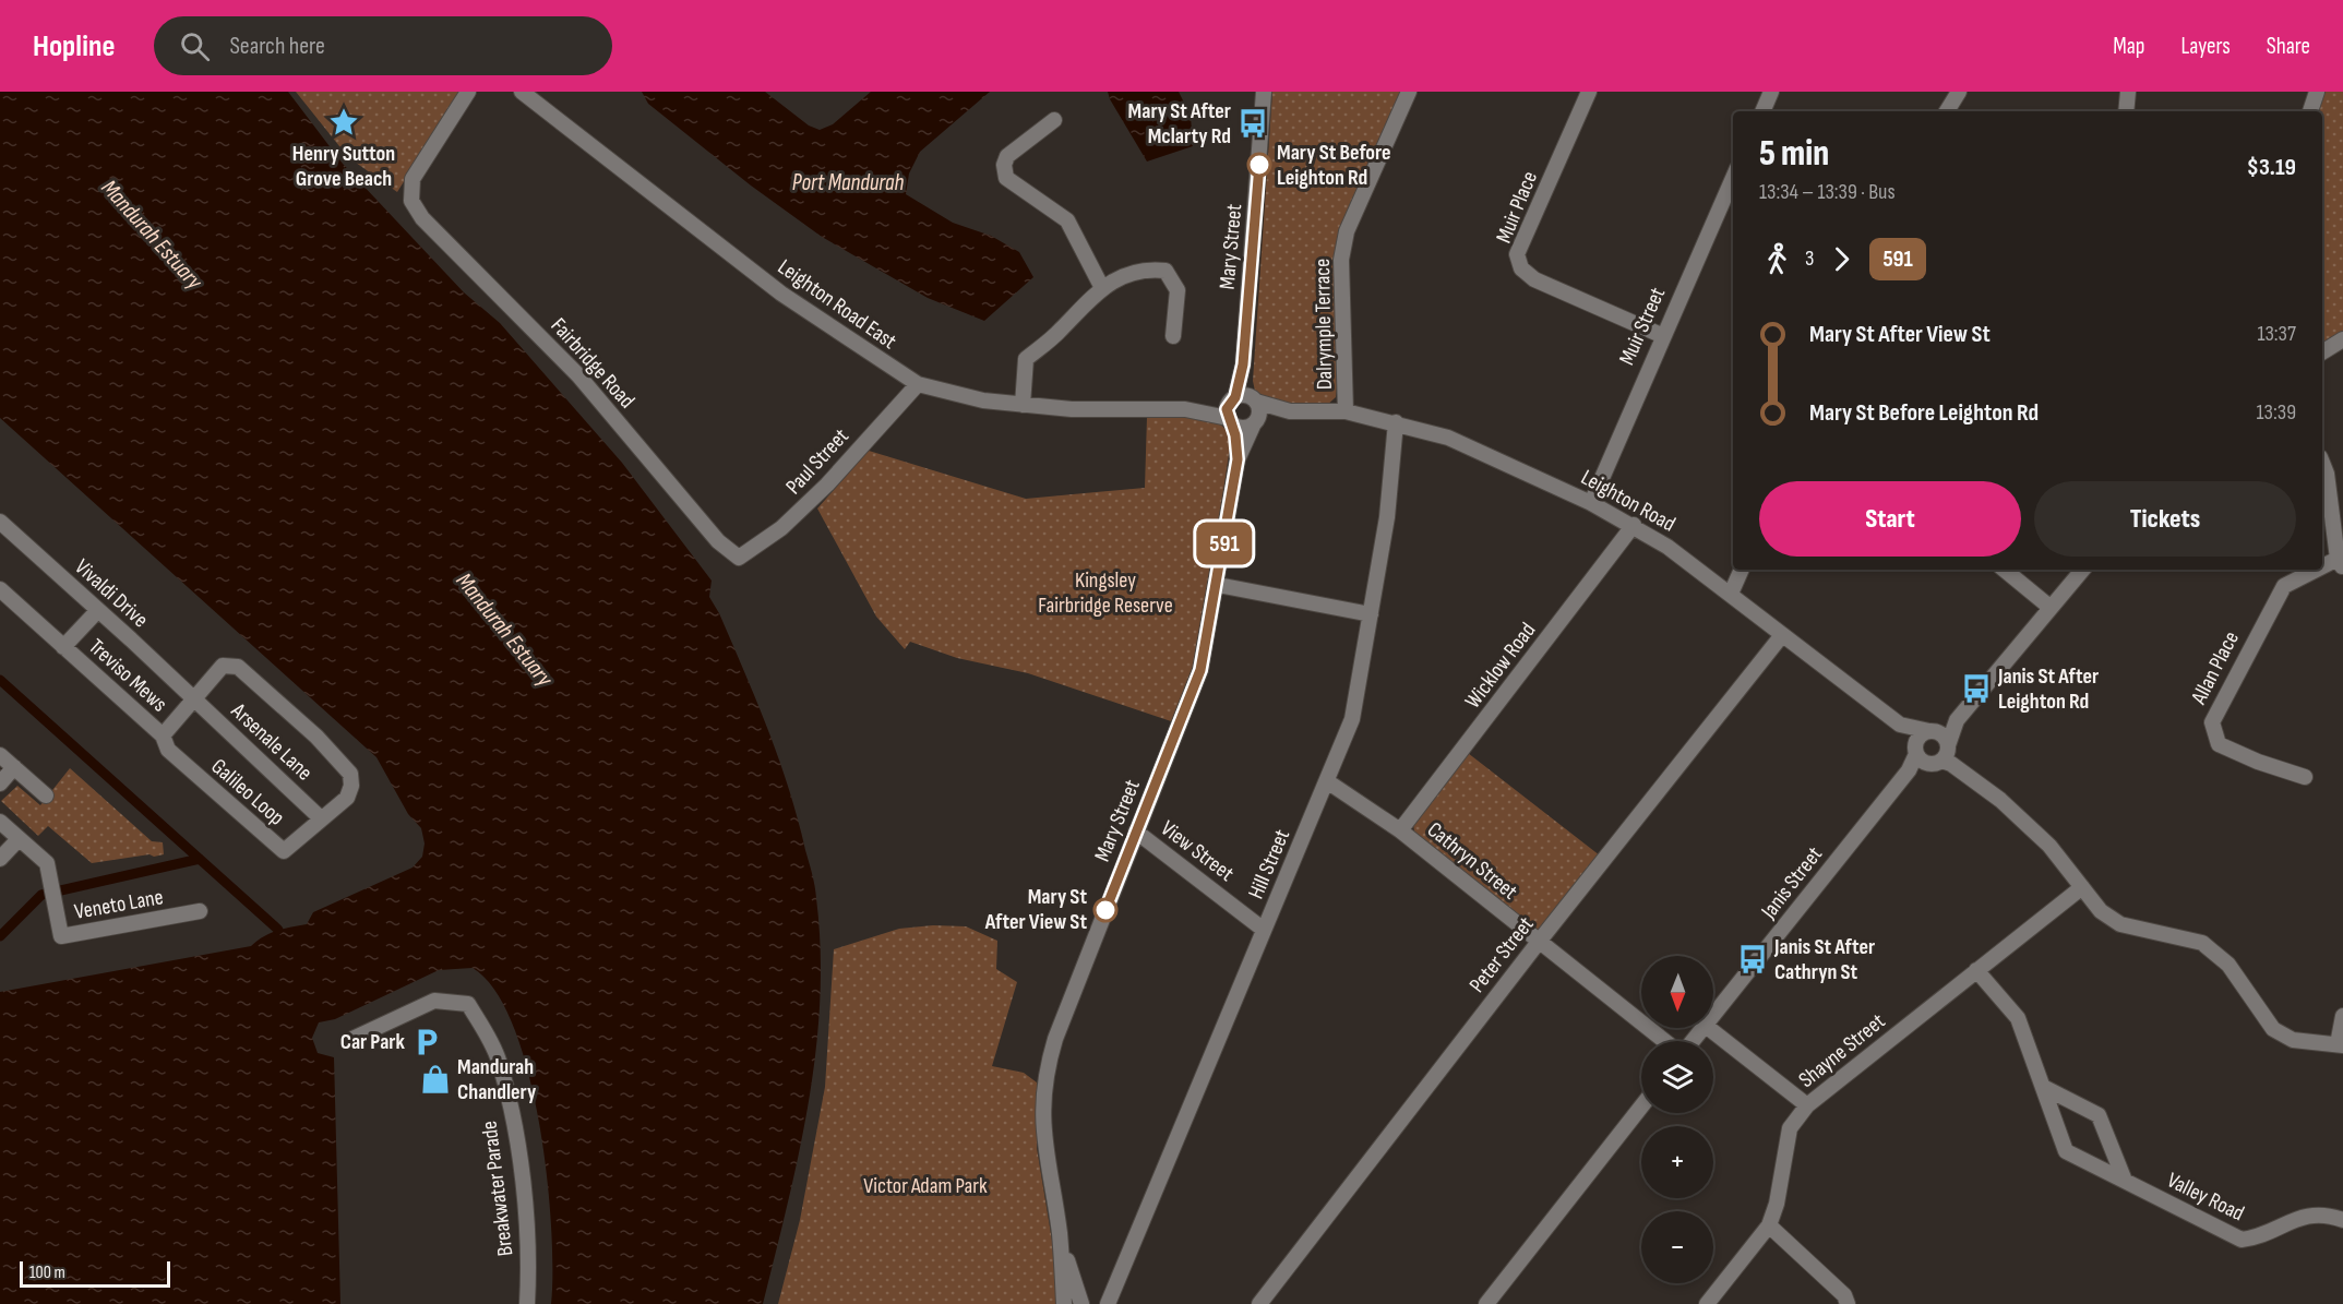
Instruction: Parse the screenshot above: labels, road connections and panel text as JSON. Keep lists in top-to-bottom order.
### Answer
{
  "streets": {
    "street": [
      "Muir Place",
      "Mary Street",
      "Leighton Road East",
      "Dalrymple Terrace",
      "Muir Street",
      "Fairbridge Road",
      "Paul Street",
      "Leighton Road",
      "Vivaldi Drive",
      "Wicklow Road",
      "Allan Place",
      "Treviso Mews",
      "Arsenale Lane",
      "Galileo Loop",
      "View Street",
      "Cathryn Street",
      "Hill Street",
      "Janis Street",
      "Veneto Lane",
      "Peter Street",
      "Shayne Street",
      "Breakwater Parade",
      "Valley Road"
    ]
  },
  "crossings": [
    ["Muir Place", "Muir Street"],
    ["Mary Street", "Leighton Road East"],
    ["Mary Street", "Leighton Road"],
    ["Mary Street", "View Street"],
    ["Leighton Road East", "Paul Street"],
    ["Leighton Road East", "Leighton Road"],
    ["Dalrymple Terrace", "Leighton Road"],
    ["Muir Street", "Leighton Road"],
    ["Fairbridge Road", "Paul Street"],
    ["Leighton Road", "Wicklow Road"],
    ["Leighton Road", "Hill Street"],
    ["Leighton Road", "Janis Street"],
    ["Leighton Road", "Peter Street"],
    ["Vivaldi Drive", "Treviso Mews"],
    ["Vivaldi Drive", "Arsenale Lane"],
    ["Vivaldi Drive", "Galileo Loop"],
    ["Wicklow Road", "Cathryn Street"],
    ["Treviso Mews", "Galileo Loop"],
    ["Arsenale Lane", "Galileo Loop"],
    ["View Street", "Hill Street"],
    ["Cathryn Street", "Hill Street"],
    ["Cathryn Street", "Peter Street"],
    ["Shayne Street", "Valley Road"]
  ],
  "water": ["Port Mandurah", "Mandurah Estuary"],
  "parks": ["Kingsley Fairbridge Reserve", "Victor Adam Park"],
  "places": {
    "place": ["Henry Sutton Grove Beach"],
    "bus stop": ["Mary St After Mclarty Rd", "Janis St After Leighton Rd", "Janis St After Cathryn St"],
    "other": ["Mary St Before Leighton Rd", "Mary St After View St"],
    "parking": ["Car Park"],
    "shop": ["Mandurah Chandlery"]
  },
  "lines": ["bus line 591"],
  "scale_bar": "100 m",
  "north": "bottom",
  "page": {
    "header": "Hopline",
    "search": "Search here",
    "nav": ["Map", "Layers", "Share"],
    "on_map": "591",
    "heading": ["5 min", "13:34 – 13:39 · Bus", "$3.19"],
    "legs": ["3", "591"],
    "list": [
      {
        "name": "Mary St After View St",
        "value": "13:37"
      },
      {
        "name": "Mary St Before Leighton Rd",
        "value": "13:39"
      }
    ],
    "buttons": ["Start", "Tickets"],
    "map_buttons": ["+", "−"],
    "scale": "100 m"
  }
}
